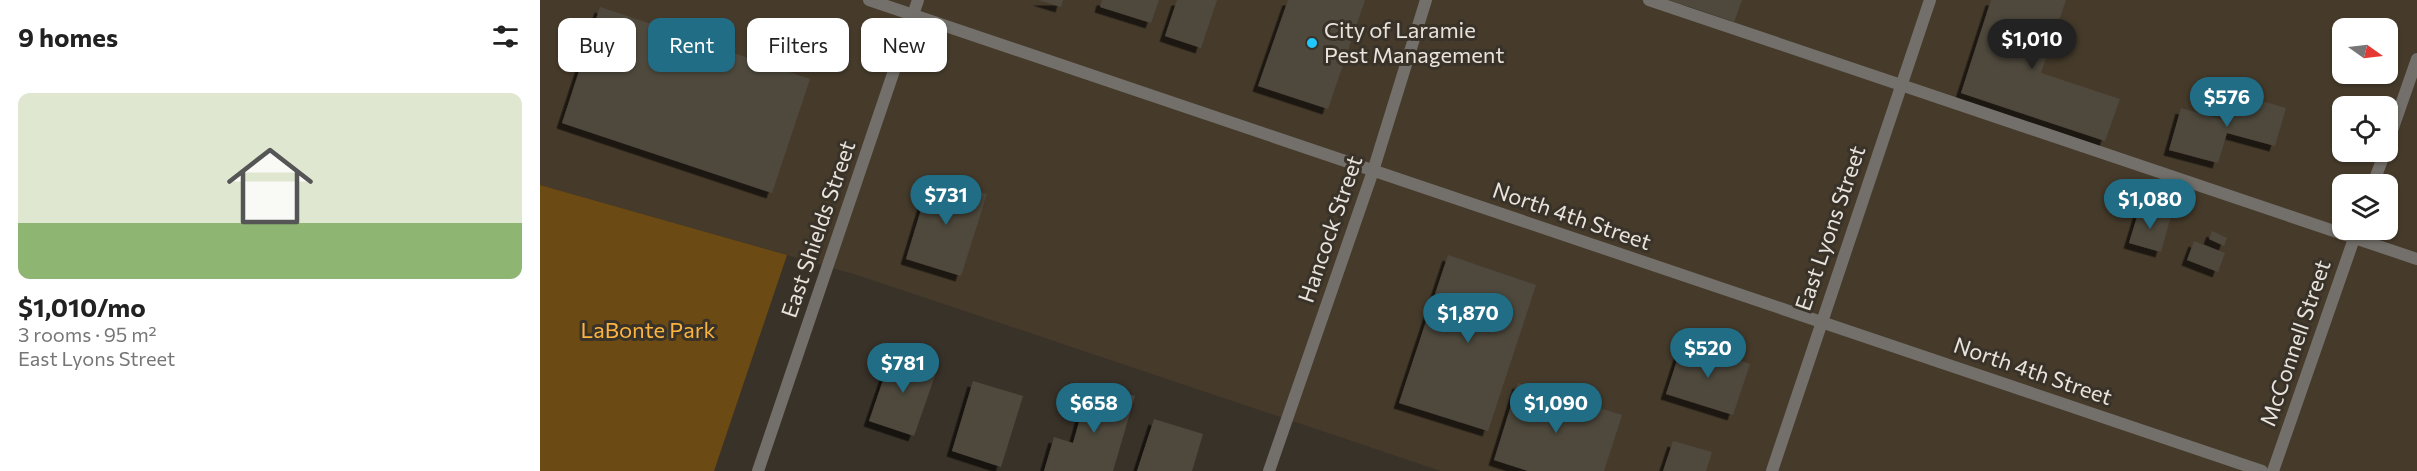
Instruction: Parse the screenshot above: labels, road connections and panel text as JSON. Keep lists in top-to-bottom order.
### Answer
{
  "streets": {
    "street": [
      "North 4th Street",
      "East Lyons Street",
      "East Shields Street",
      "Hancock Street",
      "McConnell Street"
    ]
  },
  "crossings": [
    ["North 4th Street", "East Lyons Street"],
    ["North 4th Street", "East Shields Street"],
    ["North 4th Street", "Hancock Street"]
  ],
  "parks": ["LaBonte Park"],
  "places": ["City of Laramie Pest Management"],
  "north": "right",
  "page": {
    "heading": "9 homes",
    "chip": [
      "Buy",
      "Rent",
      "Filters",
      "New"
    ],
    "price": [
      "$1,010",
      "$576",
      "$731",
      "$1,080",
      "$1,870",
      "$520",
      "$781",
      "$658",
      "$1,090"
    ],
    "list": [
      {
        "name": "$1,010/mo",
        "note": "3 rooms · 95 m² · East Lyons Street"
      }
    ]
  }
}
